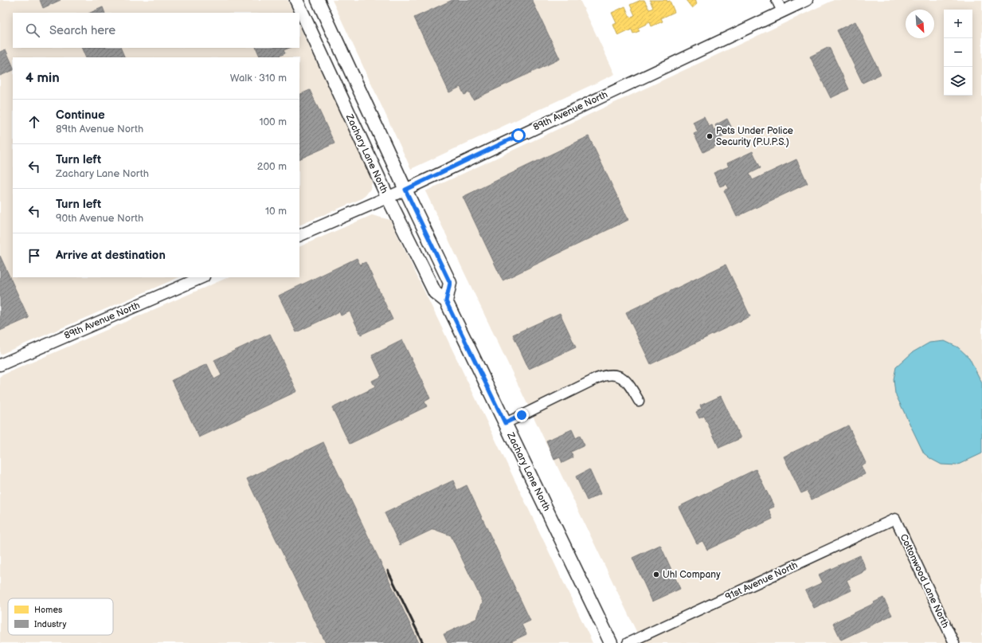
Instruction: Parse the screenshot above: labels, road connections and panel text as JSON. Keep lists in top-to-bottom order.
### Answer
{
  "streets": {
    "main road": ["Zachary Lane North"],
    "street": ["89th Avenue North", "91st Avenue North", "Cottonwood Lane North"]
  },
  "crossings": [
    ["89th Avenue North", "Zachary Lane North"],
    ["91st Avenue North", "Cottonwood Lane North"]
  ],
  "places": ["Pets Under Police Security (P.U.P.S.)", "Uhl Company"],
  "legend": ["Homes", "Industry"],
  "north": "bottom right",
  "page": {
    "map_buttons": ["+", "−"],
    "search": "Search here",
    "heading": ["4 min", "Walk · 310 m"],
    "list": [
      ["Continue", "89th Avenue North", "100 m"],
      ["Turn left", "Zachary Lane North", "200 m"],
      ["Turn left", "90th Avenue North", "10 m"],
      "Arrive at destination"
    ]
  }
}
